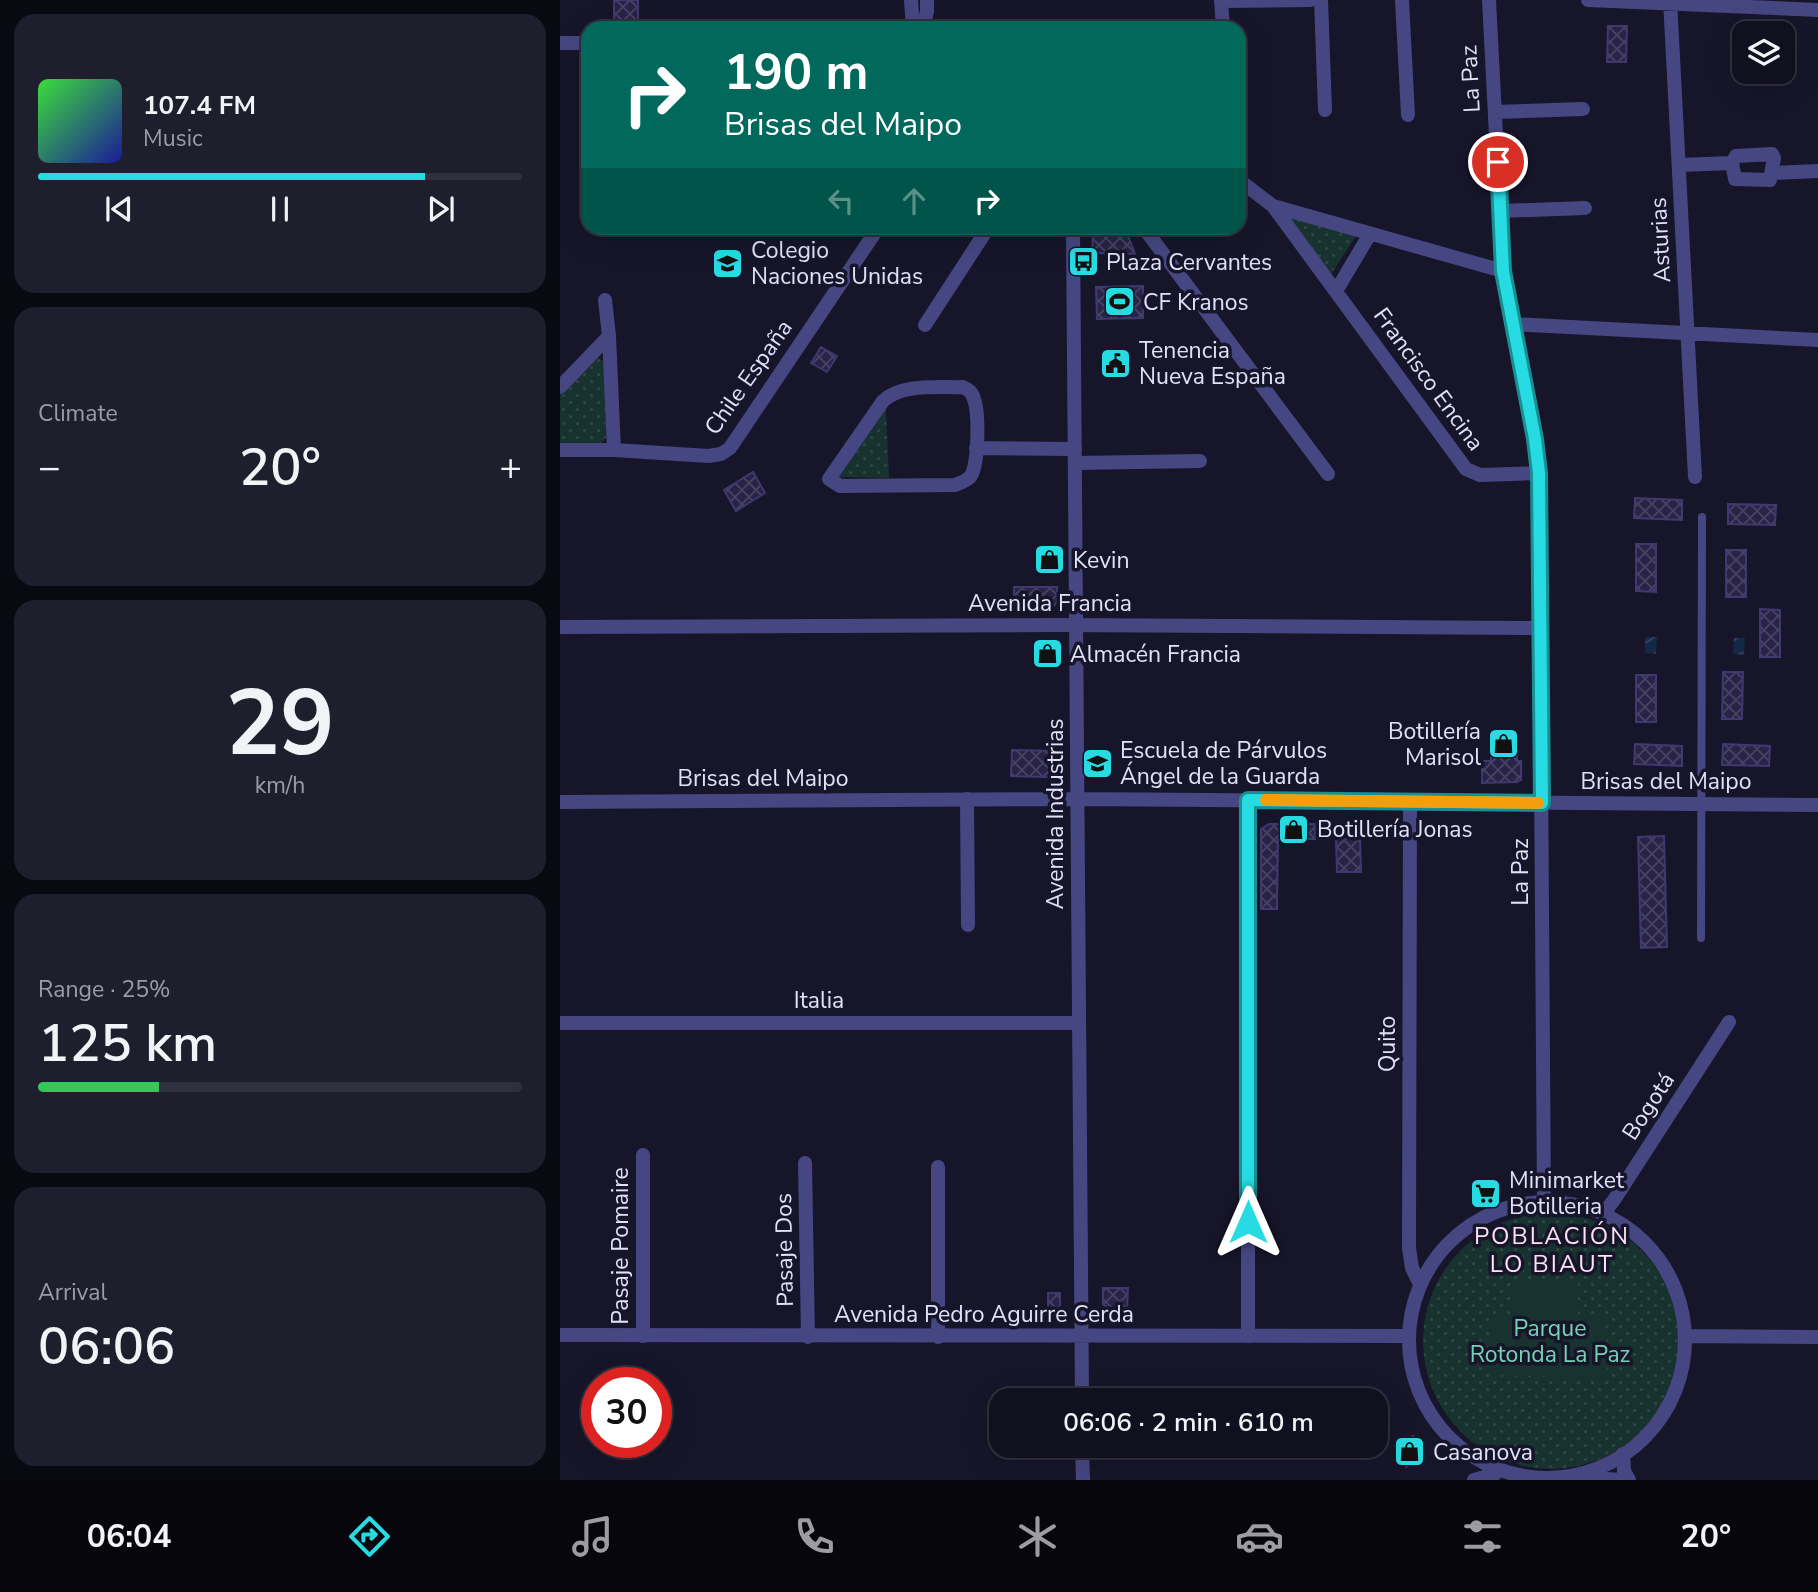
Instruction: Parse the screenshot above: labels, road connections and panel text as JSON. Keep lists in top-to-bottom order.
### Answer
{
  "streets": {
    "street": [
      "La Paz",
      "Asturias",
      "Chile España",
      "Francisco Encina",
      "Avenida Francia",
      "Brisas del Maipo",
      "Avenida Industrias",
      "Italia",
      "Quito",
      "Bogotá",
      "Pasaje Pomaire",
      "Pasaje Dos",
      "Avenida Pedro Aguirre Cerda"
    ]
  },
  "crossings": [
    ["La Paz", "Francisco Encina"],
    ["La Paz", "Avenida Francia"],
    ["La Paz", "Brisas del Maipo"],
    ["Avenida Francia", "Avenida Industrias"],
    ["Brisas del Maipo", "Avenida Industrias"],
    ["Brisas del Maipo", "Quito"],
    ["Avenida Industrias", "Italia"],
    ["Avenida Industrias", "Avenida Pedro Aguirre Cerda"],
    ["Pasaje Pomaire", "Avenida Pedro Aguirre Cerda"],
    ["Pasaje Dos", "Avenida Pedro Aguirre Cerda"]
  ],
  "districts": ["POBLACIÓN LO BIAUT"],
  "parks": ["Parque Rotonda La Paz"],
  "places": {
    "bus stop": ["Plaza Cervantes"],
    "school or university": ["Colegio Naciones Unidas", "Escuela de Párvulos Ángel de la Guarda"],
    "sports": ["CF Kranos"],
    "public building": ["Tenencia Nueva España"],
    "shop": [
      "Kevin",
      "Almacén Francia",
      "Botillería Marisol",
      "Botillería Jonas",
      "Casanova"
    ],
    "supermarket": ["Minimarket Botilleria"]
  },
  "page": {
    "turn": ["190 m", "Brisas del Maipo"],
    "song": ["107.4 FM", "Music"],
    "tile": [
      "Climate",
      ["29", "km/h"],
      ["Range · 25%", "125 km"],
      ["Arrival", "06:06"]
    ],
    "heat": ["−", "20°", "+"],
    "limit": "30",
    "trip": "06:06 · 2 min · 610 m",
    "tabs": ["06:04", "20°"]
  }
}
